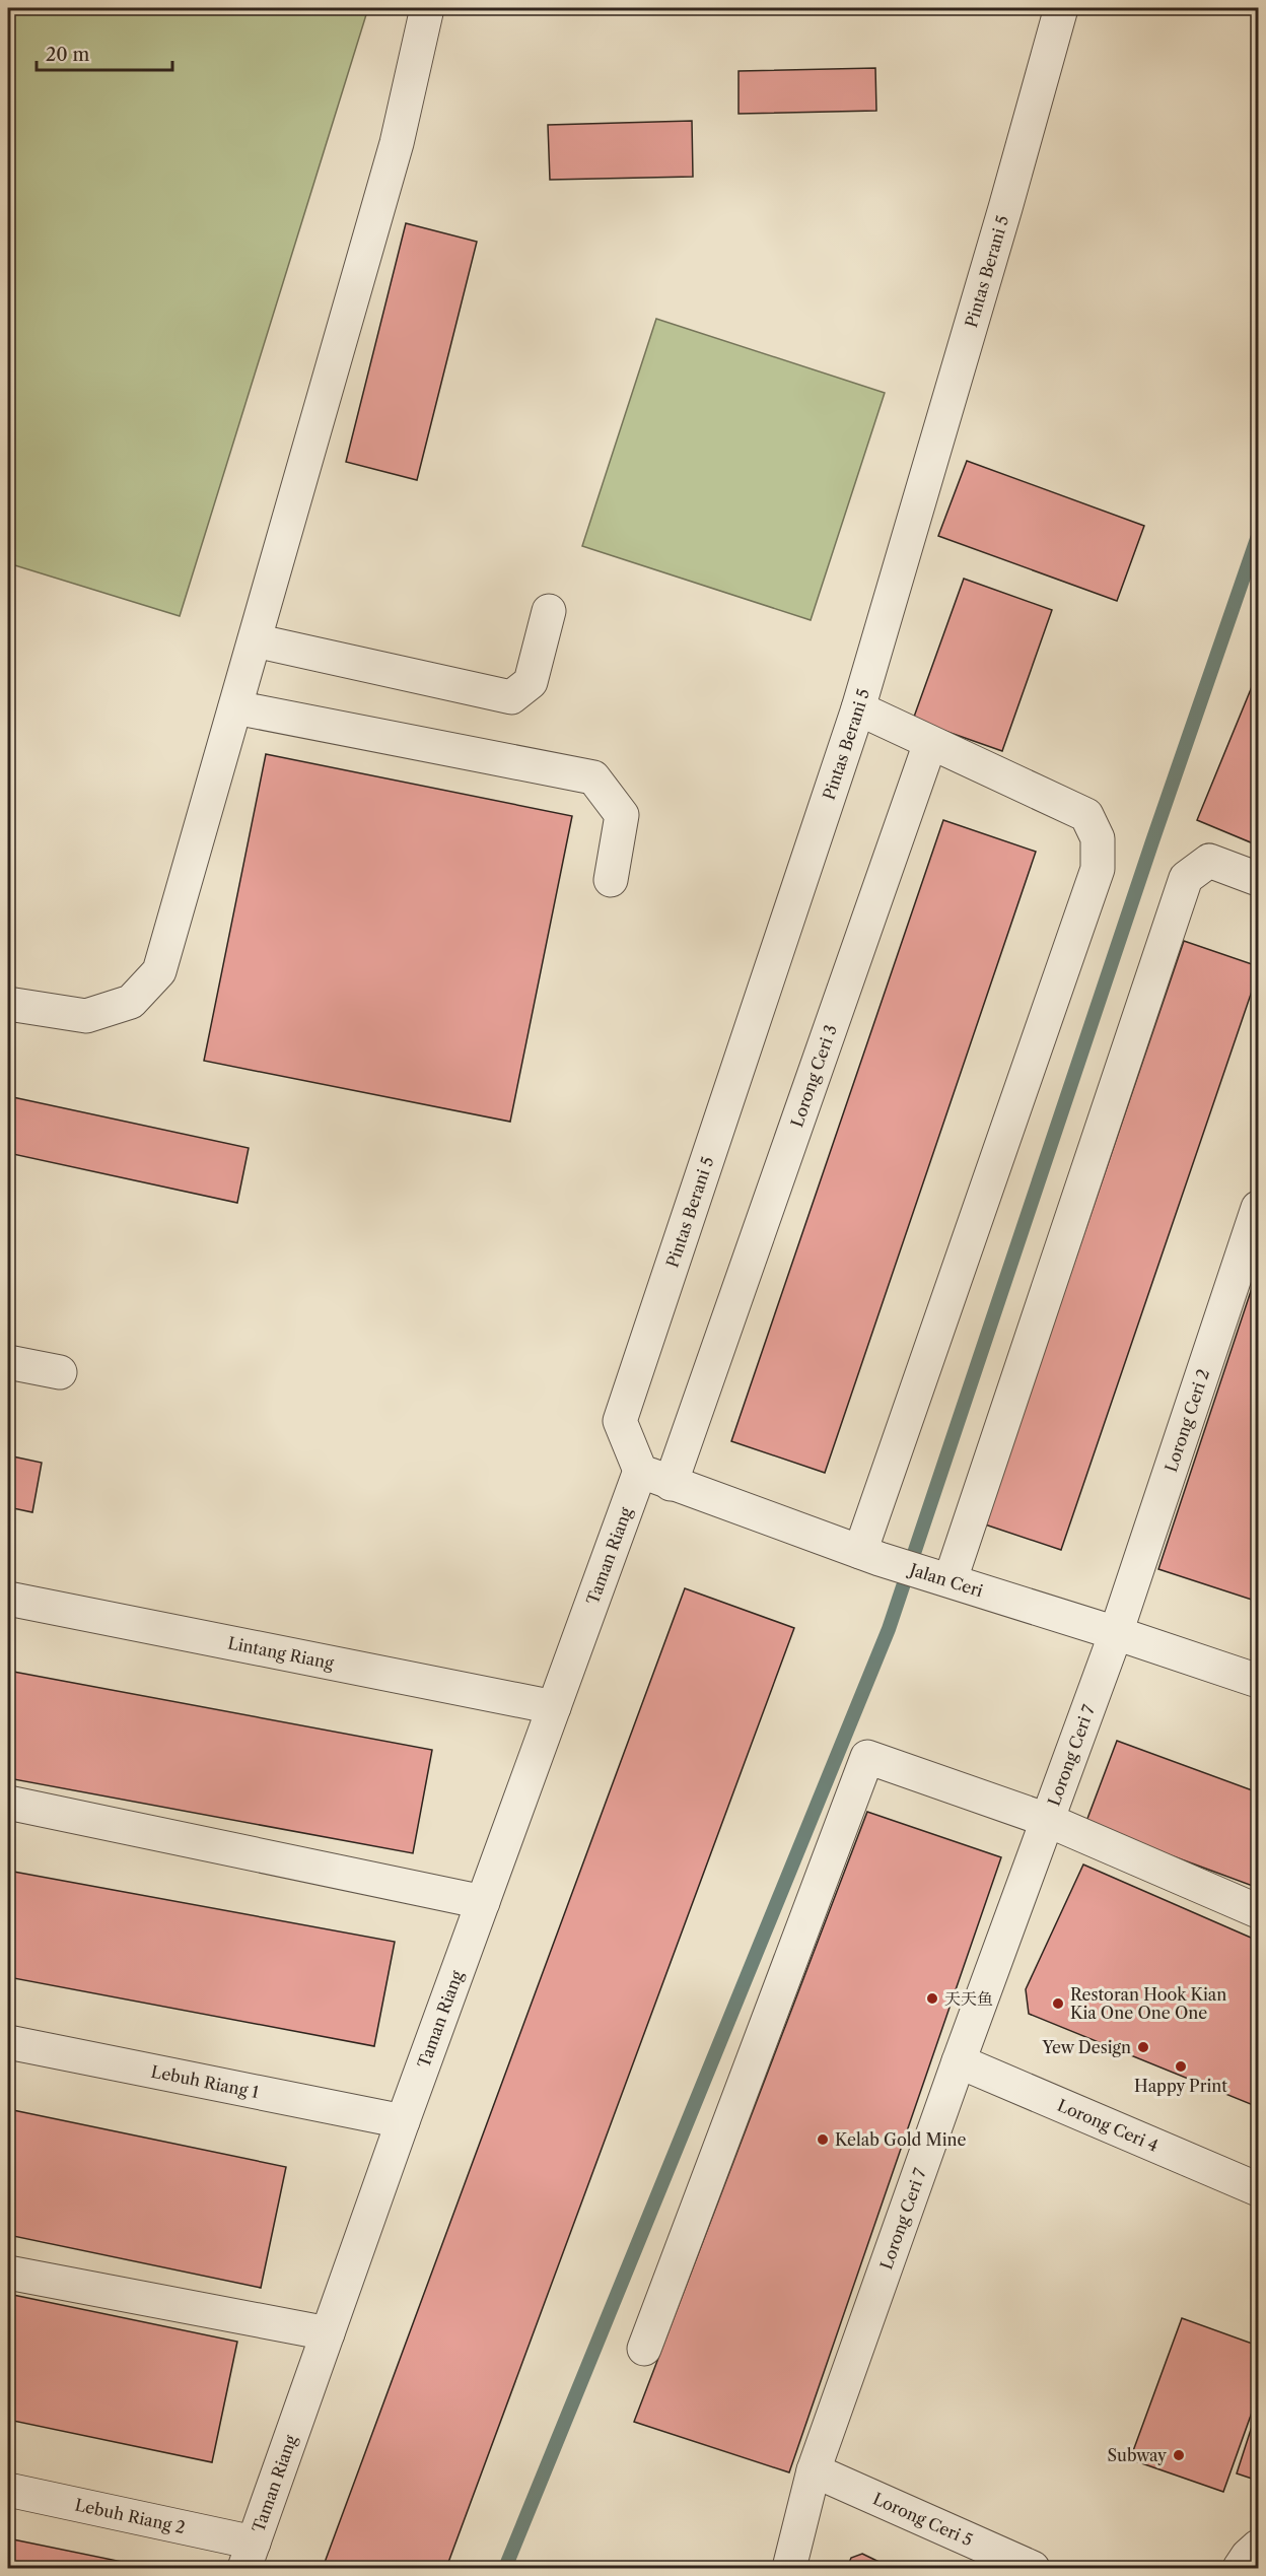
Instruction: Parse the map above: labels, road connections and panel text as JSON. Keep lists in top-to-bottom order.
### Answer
{
  "streets": {
    "street": [
      "Pintas Berani 5",
      "Lorong Ceri 3",
      "Lorong Ceri 2",
      "Taman Riang",
      "Jalan Ceri",
      "Lintang Riang",
      "Lorong Ceri 7",
      "Lebuh Riang 1",
      "Lorong Ceri 4",
      "Lebuh Riang 2",
      "Lorong Ceri 5"
    ]
  },
  "crossings": [
    ["Pintas Berani 5", "Taman Riang"],
    ["Pintas Berani 5", "Jalan Ceri"],
    ["Lorong Ceri 3", "Jalan Ceri"],
    ["Lorong Ceri 2", "Jalan Ceri"],
    ["Lorong Ceri 2", "Lorong Ceri 7"],
    ["Taman Riang", "Jalan Ceri"],
    ["Taman Riang", "Lintang Riang"],
    ["Taman Riang", "Lebuh Riang 1"],
    ["Taman Riang", "Lebuh Riang 2"],
    ["Jalan Ceri", "Lorong Ceri 7"],
    ["Lorong Ceri 7", "Lorong Ceri 4"],
    ["Lorong Ceri 7", "Lorong Ceri 5"]
  ],
  "places": [
    "天天鱼",
    "Restoran Hook Kian Kia One One One",
    "Yew Design",
    "Happy Print",
    "Kelab Gold Mine",
    "Subway"
  ],
  "scale_bar": "20 m"
}
